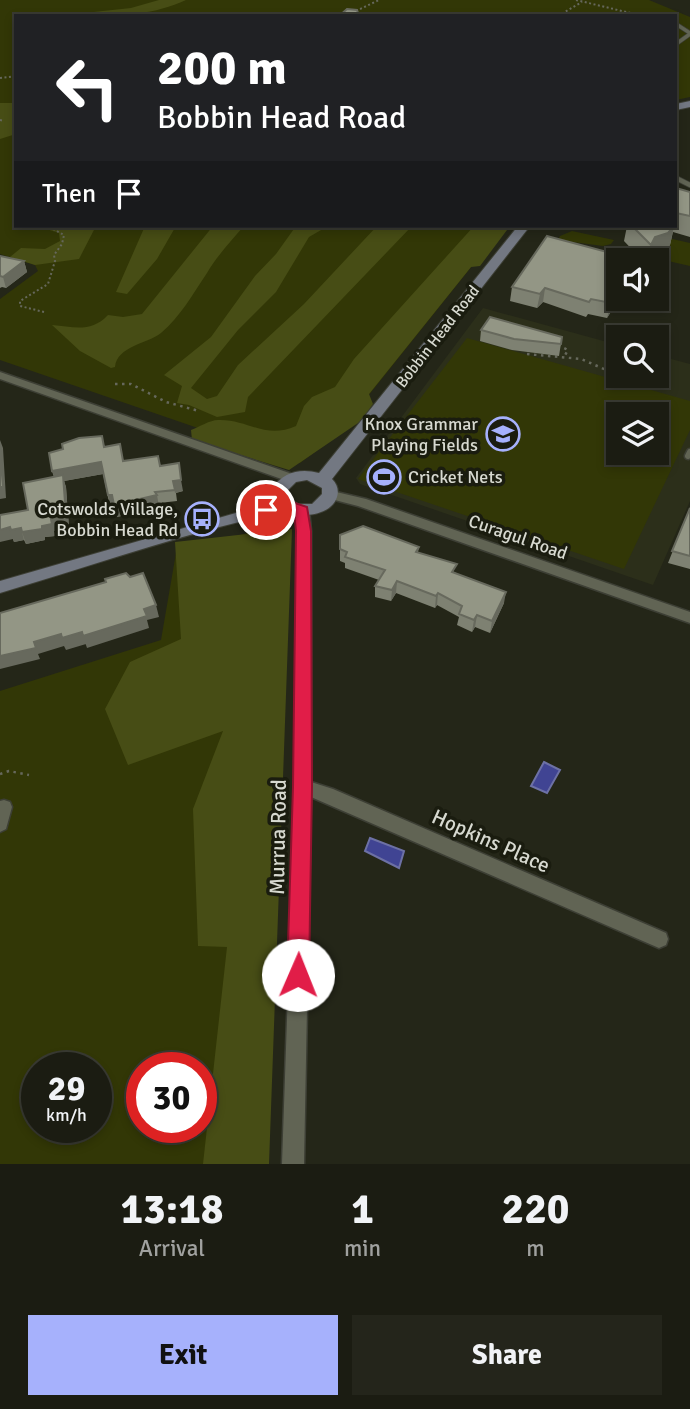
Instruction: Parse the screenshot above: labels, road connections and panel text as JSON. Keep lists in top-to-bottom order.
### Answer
{
  "streets": {
    "main road": ["Bobbin Head Road"],
    "street": ["Curagul Road", "Murrua Road", "Hopkins Place"]
  },
  "crossings": [
    ["Bobbin Head Road", "Curagul Road"],
    ["Bobbin Head Road", "Murrua Road"],
    ["Curagul Road", "Murrua Road"],
    ["Murrua Road", "Hopkins Place"]
  ],
  "places": {
    "school or university": ["Knox Grammar Playing Fields"],
    "sports": ["Cricket Nets"],
    "bus stop": ["Cotswolds Village, Bobbin Head Rd"]
  },
  "page": {
    "turn": ["200 m", "Bobbin Head Road"],
    "then": "Then",
    "speed": "29 km/h",
    "limit": "30",
    "eta": [
      "13:18",
      "Arrival",
      "1",
      "min",
      "220",
      "m"
    ],
    "buttons": ["Exit", "Share"]
  }
}
